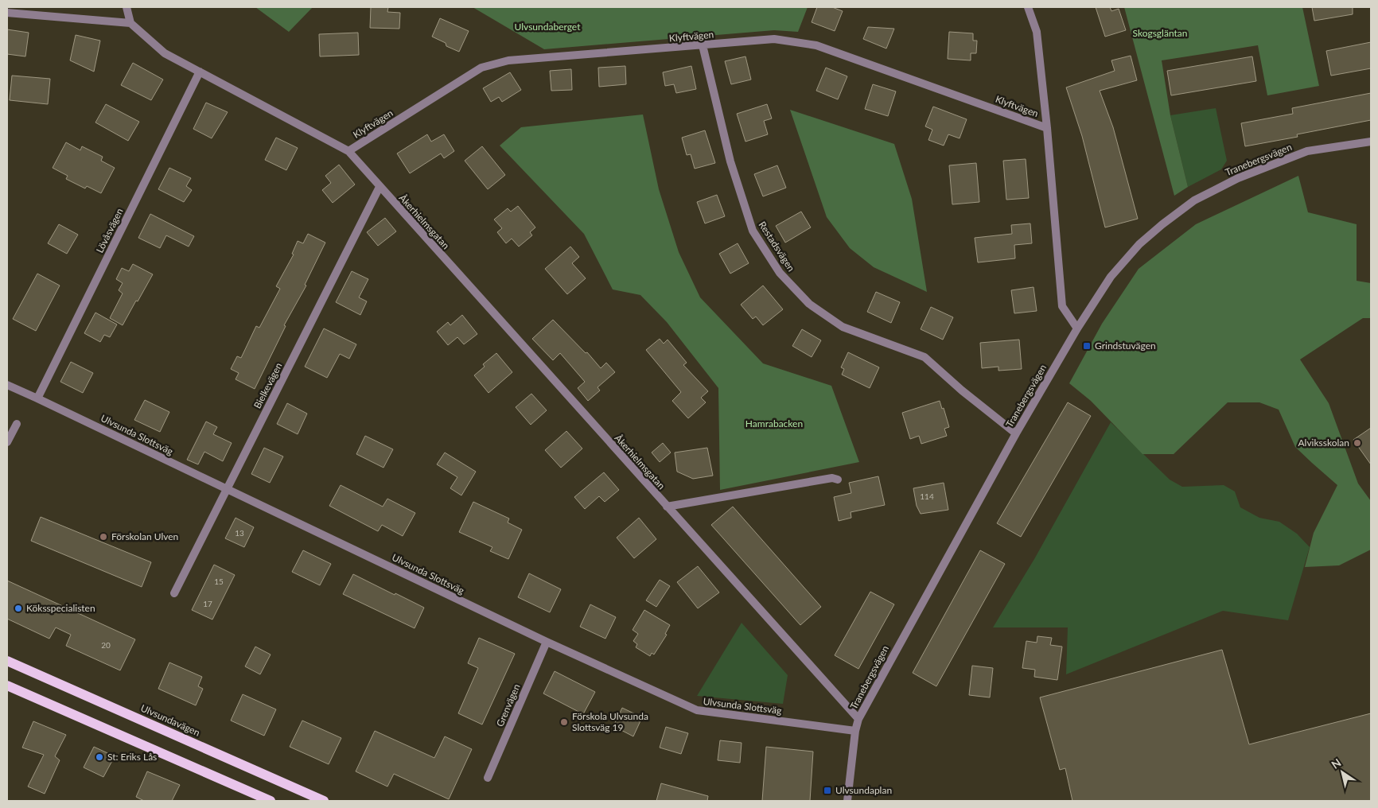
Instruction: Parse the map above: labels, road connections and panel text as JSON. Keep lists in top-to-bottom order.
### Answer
{
  "streets": {
    "main road": ["Ulvsundavägen"],
    "street": [
      "Klyftvägen",
      "Tranebergsvägen",
      "Åkerhielmsgatan",
      "Lövåsvägen",
      "Restadsvägen",
      "Bielkevägen",
      "Ulvsunda Slottsväg",
      "Grenvägen"
    ]
  },
  "crossings": [
    ["Klyftvägen", "Åkerhielmsgatan"],
    ["Klyftvägen", "Restadsvägen"],
    ["Tranebergsvägen", "Åkerhielmsgatan"],
    ["Tranebergsvägen", "Restadsvägen"],
    ["Tranebergsvägen", "Ulvsunda Slottsväg"],
    ["Åkerhielmsgatan", "Lövåsvägen"],
    ["Åkerhielmsgatan", "Bielkevägen"],
    ["Lövåsvägen", "Ulvsunda Slottsväg"],
    ["Bielkevägen", "Ulvsunda Slottsväg"],
    ["Ulvsunda Slottsväg", "Grenvägen"]
  ],
  "parks": ["Ulvsundaberget", "Skogsgläntan", "Hamrabacken"],
  "places": {
    "transit": ["Grindstuvägen", "Ulvsundaplan"],
    "other": [
      "Alviksskolan",
      "Förskolan Ulven",
      "Köksspecialisten",
      "Förskola Ulvsunda Slottsväg 19",
      "St: Eriks Lås"
    ]
  },
  "house_numbers": [
    "114",
    "13",
    "15",
    "17",
    "20"
  ],
  "north": "top left"
}
